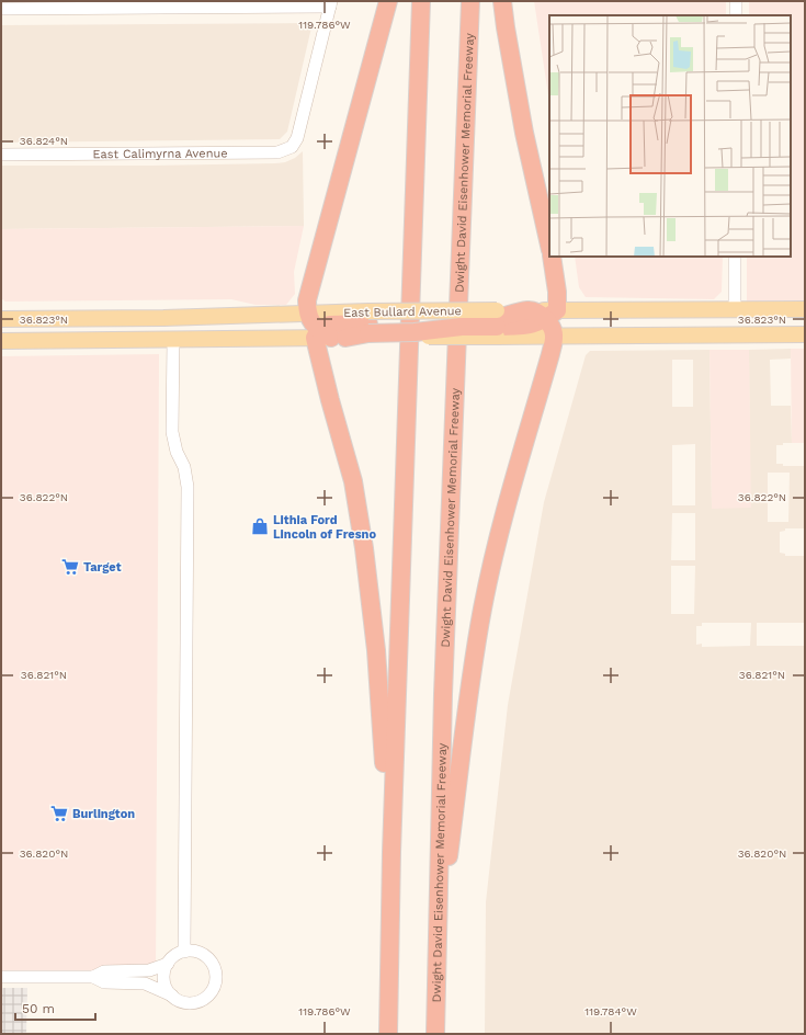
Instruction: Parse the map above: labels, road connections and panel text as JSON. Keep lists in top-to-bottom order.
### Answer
{
  "streets": {
    "highway": ["Dwight David Eisenhower Memorial Freeway"],
    "main road": ["East Bullard Avenue"],
    "street": ["East Calimyrna Avenue"]
  },
  "places": {
    "shop": ["Lithia Ford Lincoln of Fresno"],
    "supermarket": ["Target", "Burlington"]
  },
  "scale_bar": "50 m",
  "coordinates": [
    "119.786°W",
    "36.824°N",
    "36.823°N",
    "36.822°N",
    "36.821°N",
    "36.820°N",
    "119.784°W"
  ]
}
